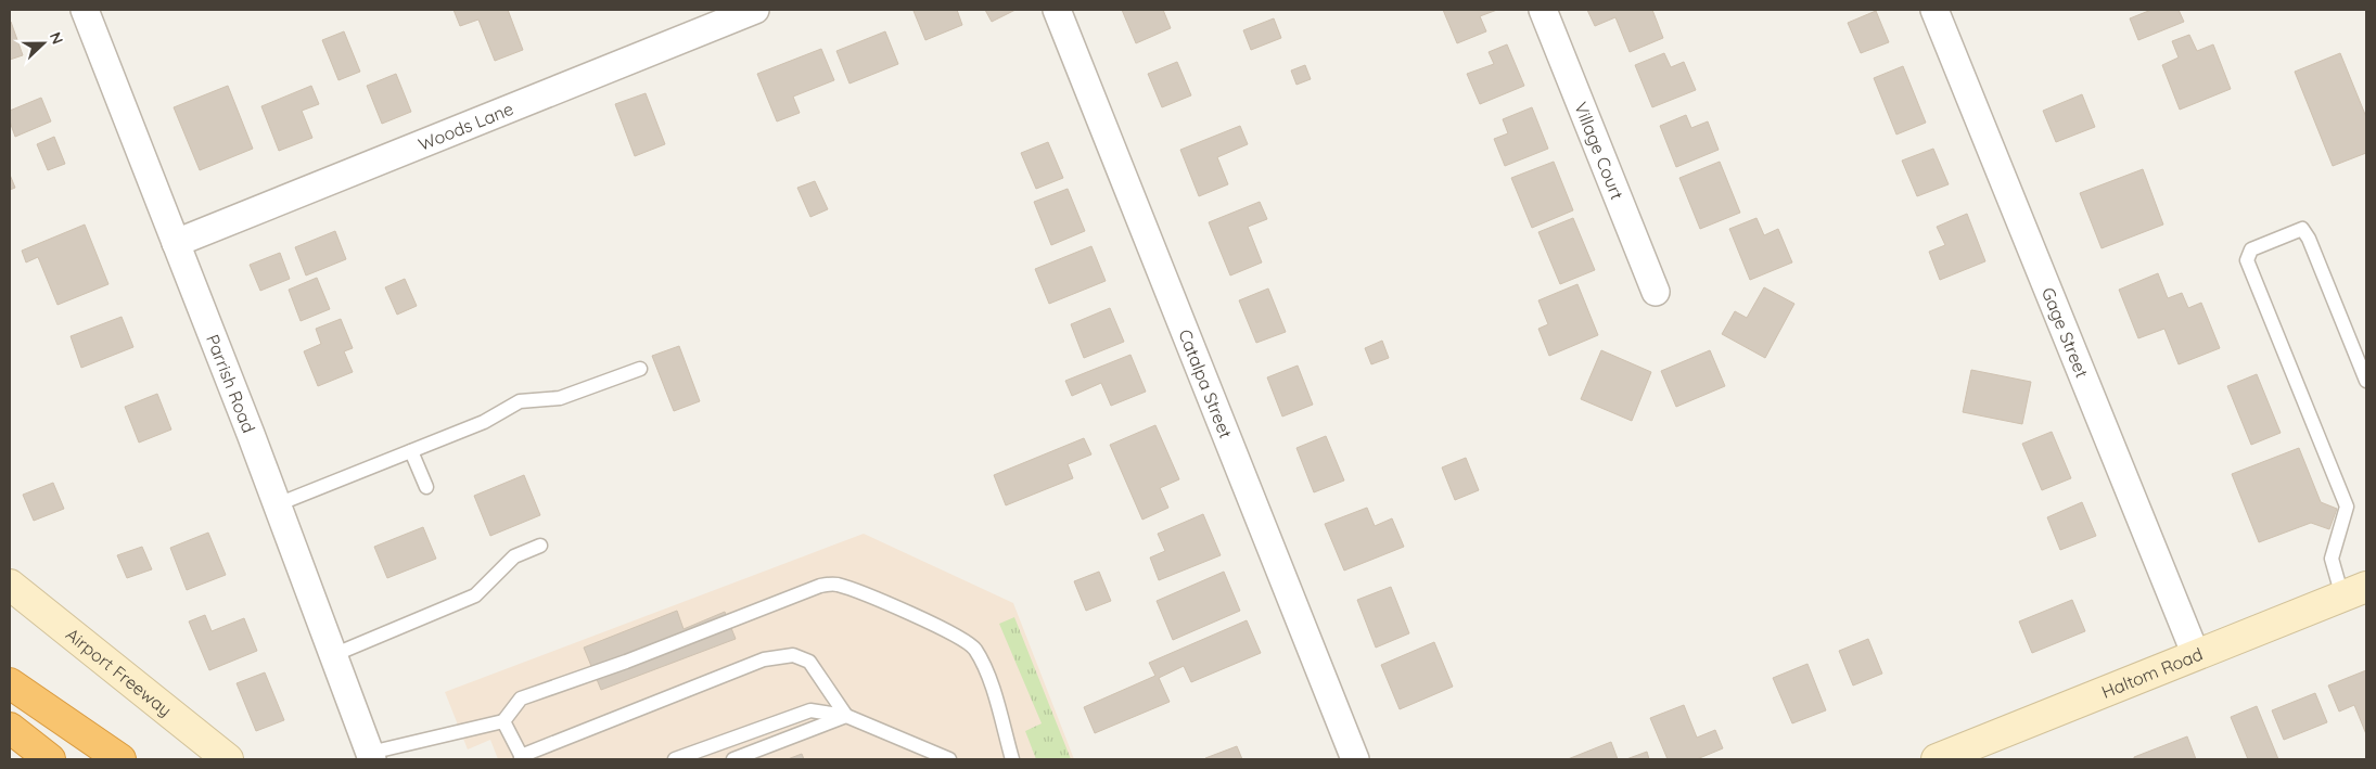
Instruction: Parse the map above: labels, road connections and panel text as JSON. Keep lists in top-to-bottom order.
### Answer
{
  "streets": {
    "main road": ["Airport Freeway", "Haltom Road"],
    "street": [
      "Woods Lane",
      "Village Court",
      "Gage Street",
      "Parrish Road",
      "Catalpa Street"
    ]
  },
  "crossings": [
    ["Woods Lane", "Parrish Road"],
    ["Gage Street", "Haltom Road"]
  ],
  "north": "right"
}
